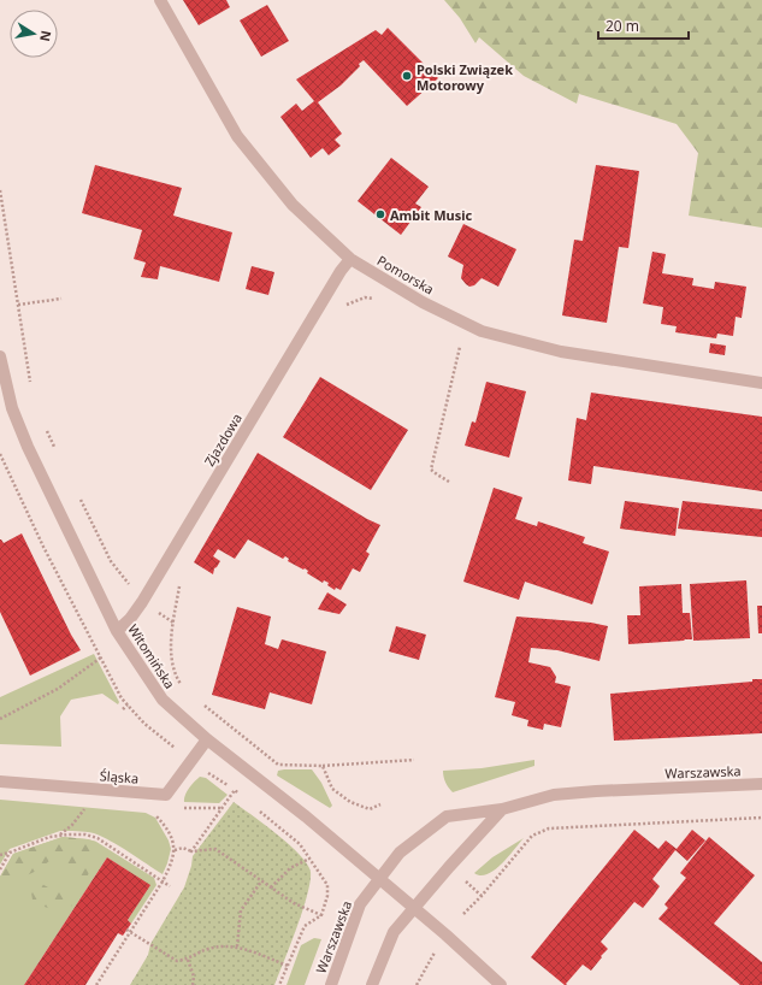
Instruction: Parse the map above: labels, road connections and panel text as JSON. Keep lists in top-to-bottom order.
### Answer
{
  "streets": {
    "street": [
      "Pomorska",
      "Zjazdowa",
      "Witomińska",
      "Warszawska",
      "Śląska"
    ]
  },
  "crossings": [
    ["Pomorska", "Zjazdowa"],
    ["Zjazdowa", "Witomińska"],
    ["Witomińska", "Warszawska"],
    ["Witomińska", "Śląska"]
  ],
  "places": ["Polski Związek Motorowy", "Ambit Music"],
  "scale_bar": "20 m",
  "north": "right"
}
